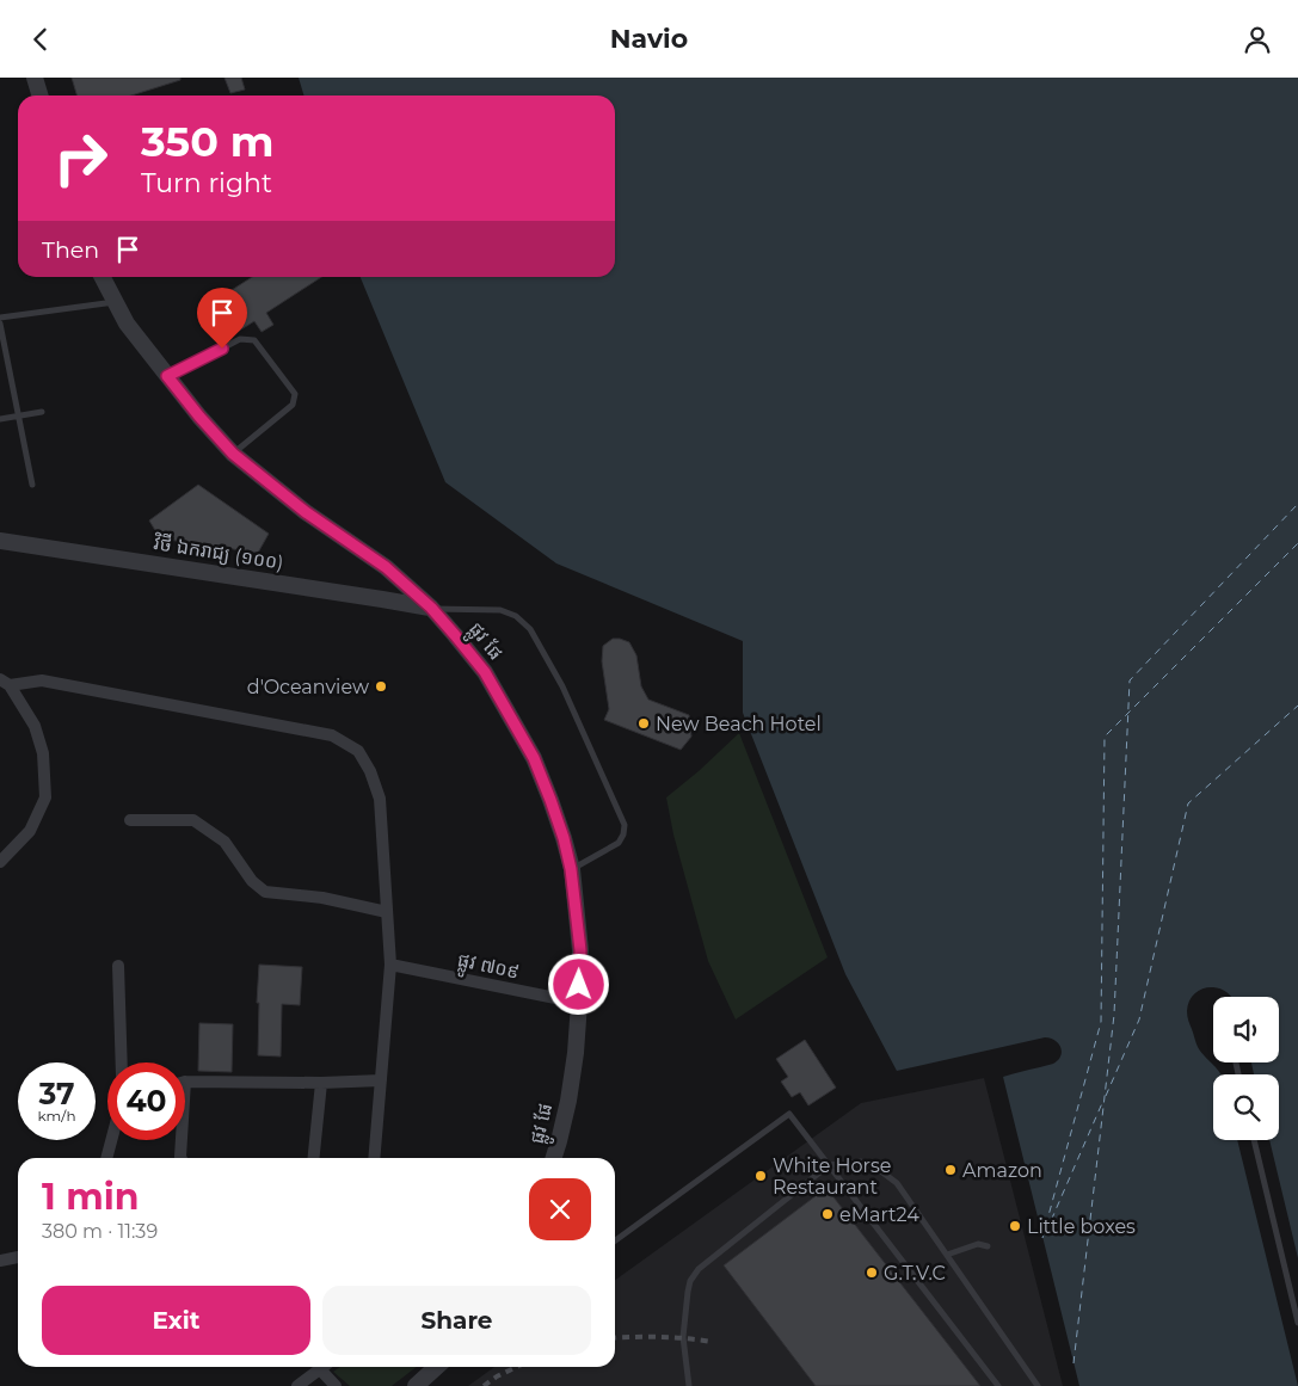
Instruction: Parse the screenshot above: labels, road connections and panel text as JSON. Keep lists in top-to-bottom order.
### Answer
{
  "streets": {
    "street": ["វិថី ឯករាជ្យ (១០០)", "ផ្លូវ ផែ", "ផ្លូវ ៧០៩"]
  },
  "crossings": [
    ["វិថី ឯករាជ្យ (១០០)", "ផ្លូវ ផែ"],
    ["ផ្លូវ ផែ", "ផ្លូវ ៧០៩"]
  ],
  "places": [
    "d'Oceanview",
    "New Beach Hotel",
    "Amazon",
    "White Horse Restaurant",
    "eMart24",
    "Little boxes",
    "G.T.V.C"
  ],
  "page": {
    "header": "Navio",
    "turn": ["350 m", "Turn right"],
    "then": "Then",
    "speed": "37 km/h",
    "limit": "40",
    "heading": ["1 min", "380 m · 11:39"],
    "buttons": ["Exit", "Share"]
  }
}
